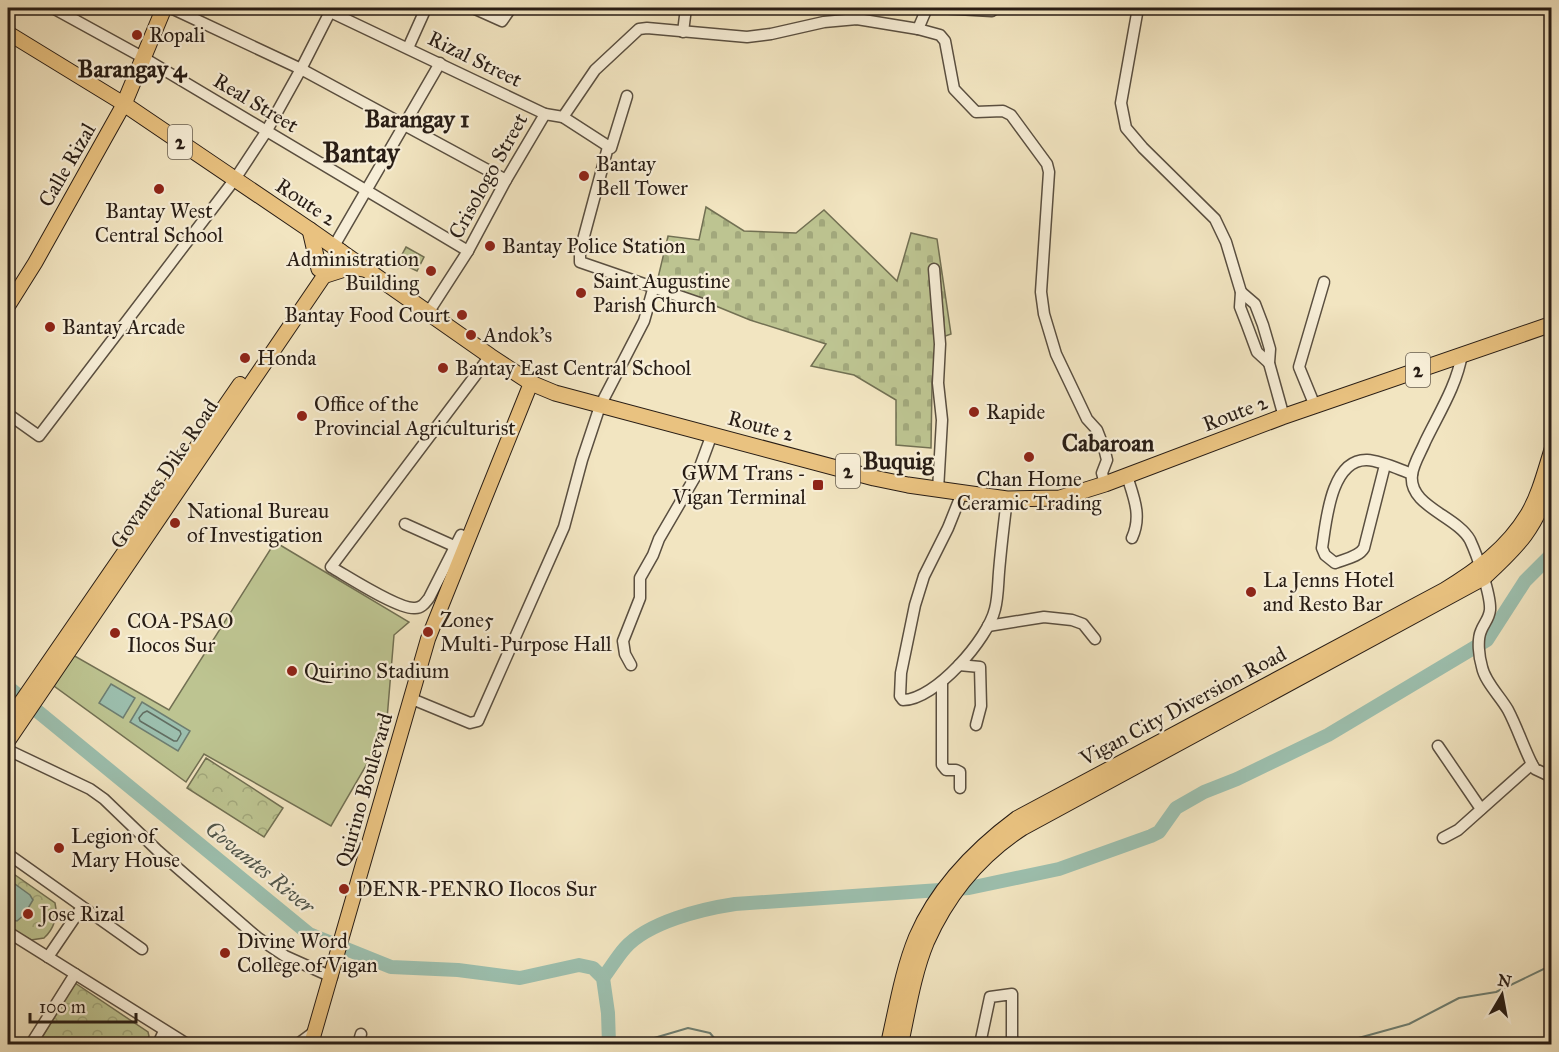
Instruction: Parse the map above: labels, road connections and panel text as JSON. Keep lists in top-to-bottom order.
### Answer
{
  "streets": {
    "highway": ["2", "Route 2"],
    "main road": [
      "Calle Rizal",
      "Govantes Dike Road",
      "Vigan City Diversion Road",
      "Quirino Boulevard"
    ],
    "street": ["Rizal Street", "Real Street", "Crisologo Street"]
  },
  "crossings": [
    ["Rizal Street", "Crisologo Street"],
    ["Real Street", "Crisologo Street"],
    ["Calle Rizal", "Route 2"],
    ["Crisologo Street", "Route 2"],
    ["Route 2", "Govantes Dike Road"],
    ["Route 2", "Quirino Boulevard"]
  ],
  "districts": [
    "Barangay 4",
    "Barangay 1",
    "Bantay",
    "Cabaroan",
    "Buquig"
  ],
  "water": ["Govantes River"],
  "places": {
    "other": [
      "Ropali",
      "Bantay Bell Tower",
      "Bantay West Central School",
      "Bantay Police Station",
      "Administration Building",
      "Saint Augustine Parish Church",
      "Bantay Food Court",
      "Bantay Arcade",
      "Andok's",
      "Honda",
      "Bantay East Central School",
      "Rapide",
      "Office of the Provincial Agriculturist",
      "Chan Home Ceramic Trading",
      "National Bureau of Investigation",
      "La Jenns Hotel and Resto Bar",
      "Zone5 Multi-Purpose Hall",
      "COA-PSAO Ilocos Sur",
      "Quirino Stadium",
      "Legion of Mary House",
      "DENR-PENRO Ilocos Sur",
      "Jose Rizal",
      "Divine Word College of Vigan"
    ],
    "transit": ["GWM Trans - Vigan Terminal"]
  },
  "scale_bar": "100 m",
  "north": "top"
}
